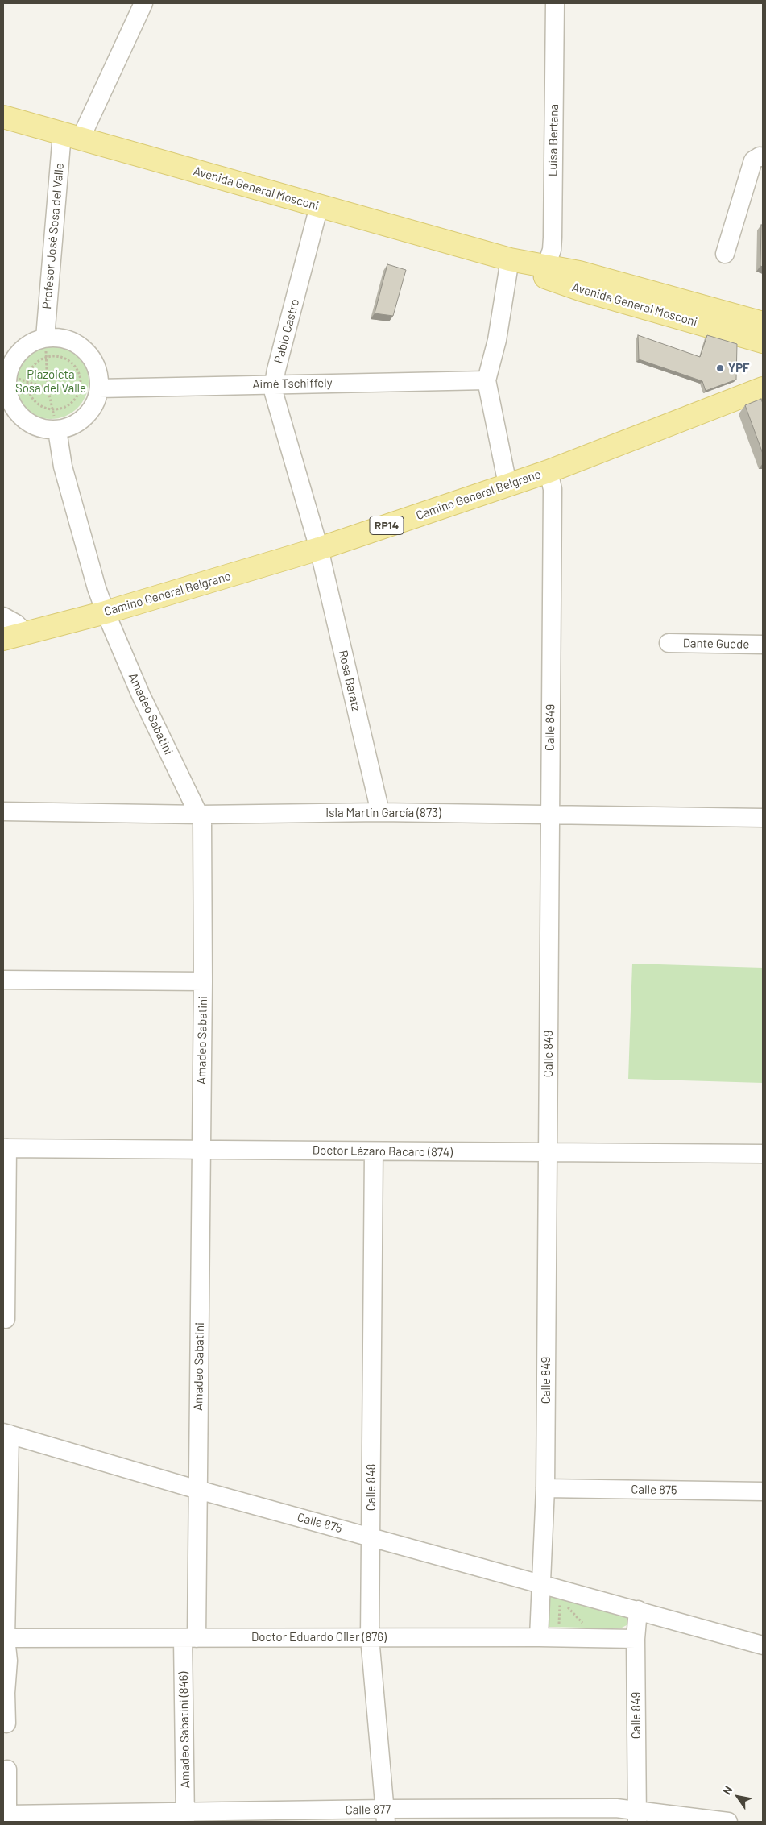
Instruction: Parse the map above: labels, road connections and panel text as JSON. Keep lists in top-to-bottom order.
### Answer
{
  "streets": {
    "main road": ["Avenida General Mosconi", "Camino General Belgrano", "RP14"],
    "street": [
      "Luisa Bertana",
      "Profesor José Sosa del Valle",
      "Pablo Castro",
      "Aimé Tschiffely",
      "Dante Guede",
      "Rosa Baratz",
      "Amadeo Sabatini",
      "Calle 849",
      "Isla Martín García (873)",
      "Doctor Lázaro Bacaro (874)",
      "Calle 848",
      "Calle 875",
      "Doctor Eduardo Oller (876)",
      "Amadeo Sabatini (846)",
      "Calle 877"
    ]
  },
  "crossings": [
    ["Luisa Bertana", "Avenida General Mosconi"],
    ["Avenida General Mosconi", "Profesor José Sosa del Valle"],
    ["Avenida General Mosconi", "Pablo Castro"],
    ["Pablo Castro", "Aimé Tschiffely"],
    ["Pablo Castro", "Camino General Belgrano"],
    ["Pablo Castro", "Rosa Baratz"],
    ["Camino General Belgrano", "Rosa Baratz"],
    ["Camino General Belgrano", "Amadeo Sabatini"],
    ["Camino General Belgrano", "Calle 849"],
    ["Rosa Baratz", "Isla Martín García (873)"],
    ["Amadeo Sabatini", "Isla Martín García (873)"],
    ["Amadeo Sabatini", "Doctor Lázaro Bacaro (874)"],
    ["Amadeo Sabatini", "Calle 875"],
    ["Amadeo Sabatini", "Amadeo Sabatini (846)"],
    ["Calle 849", "Isla Martín García (873)"],
    ["Calle 849", "Doctor Lázaro Bacaro (874)"],
    ["Calle 849", "Calle 875"],
    ["Calle 849", "Doctor Eduardo Oller (876)"],
    ["Calle 849", "Calle 877"],
    ["Doctor Lázaro Bacaro (874)", "Calle 848"],
    ["Calle 848", "Calle 875"],
    ["Calle 848", "Doctor Eduardo Oller (876)"],
    ["Calle 848", "Calle 877"],
    ["Calle 875", "Amadeo Sabatini (846)"],
    ["Doctor Eduardo Oller (876)", "Amadeo Sabatini (846)"],
    ["Amadeo Sabatini (846)", "Calle 877"]
  ],
  "parks": ["Plazoleta Sosa del Valle"],
  "places": ["YPF"],
  "north": "top left"
}
